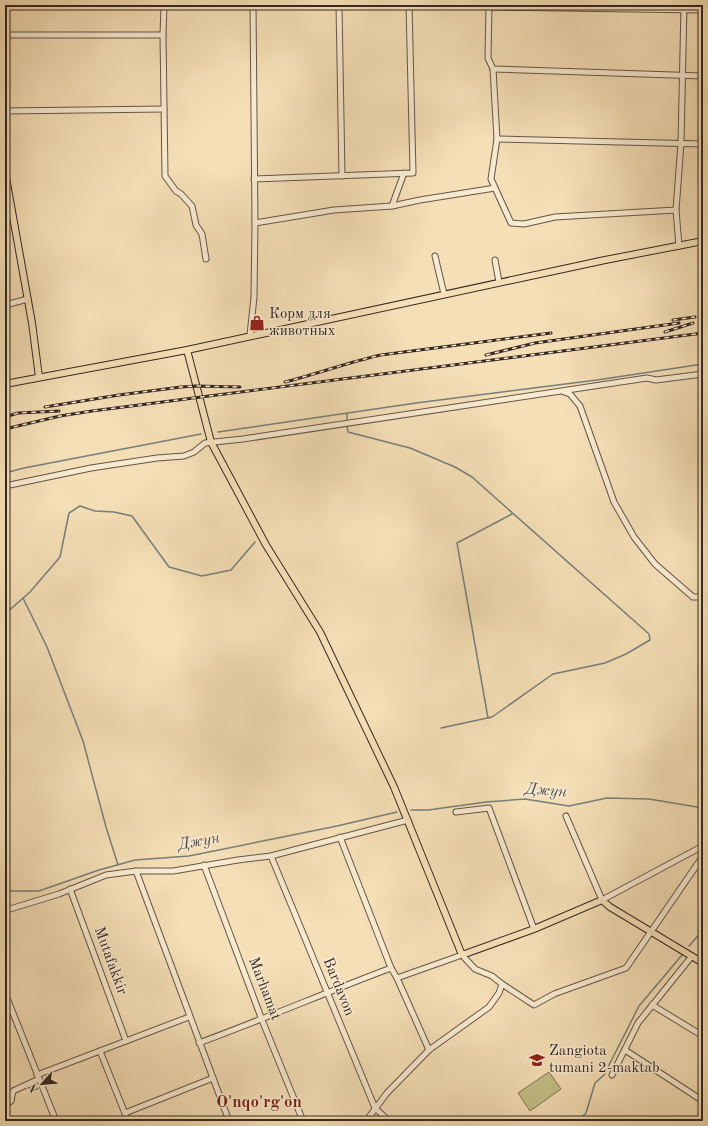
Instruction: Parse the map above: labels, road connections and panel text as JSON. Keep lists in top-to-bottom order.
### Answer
{
  "streets": {
    "street": ["Mutafakkir", "Bardavon", "Marhamat"]
  },
  "districts": ["O'nqo'rg'on"],
  "water": ["Джун"],
  "places": {
    "shop": ["Корм для животных"],
    "school or university": ["Zangiota tumani 2-maktab"]
  },
  "north": "bottom left"
}
